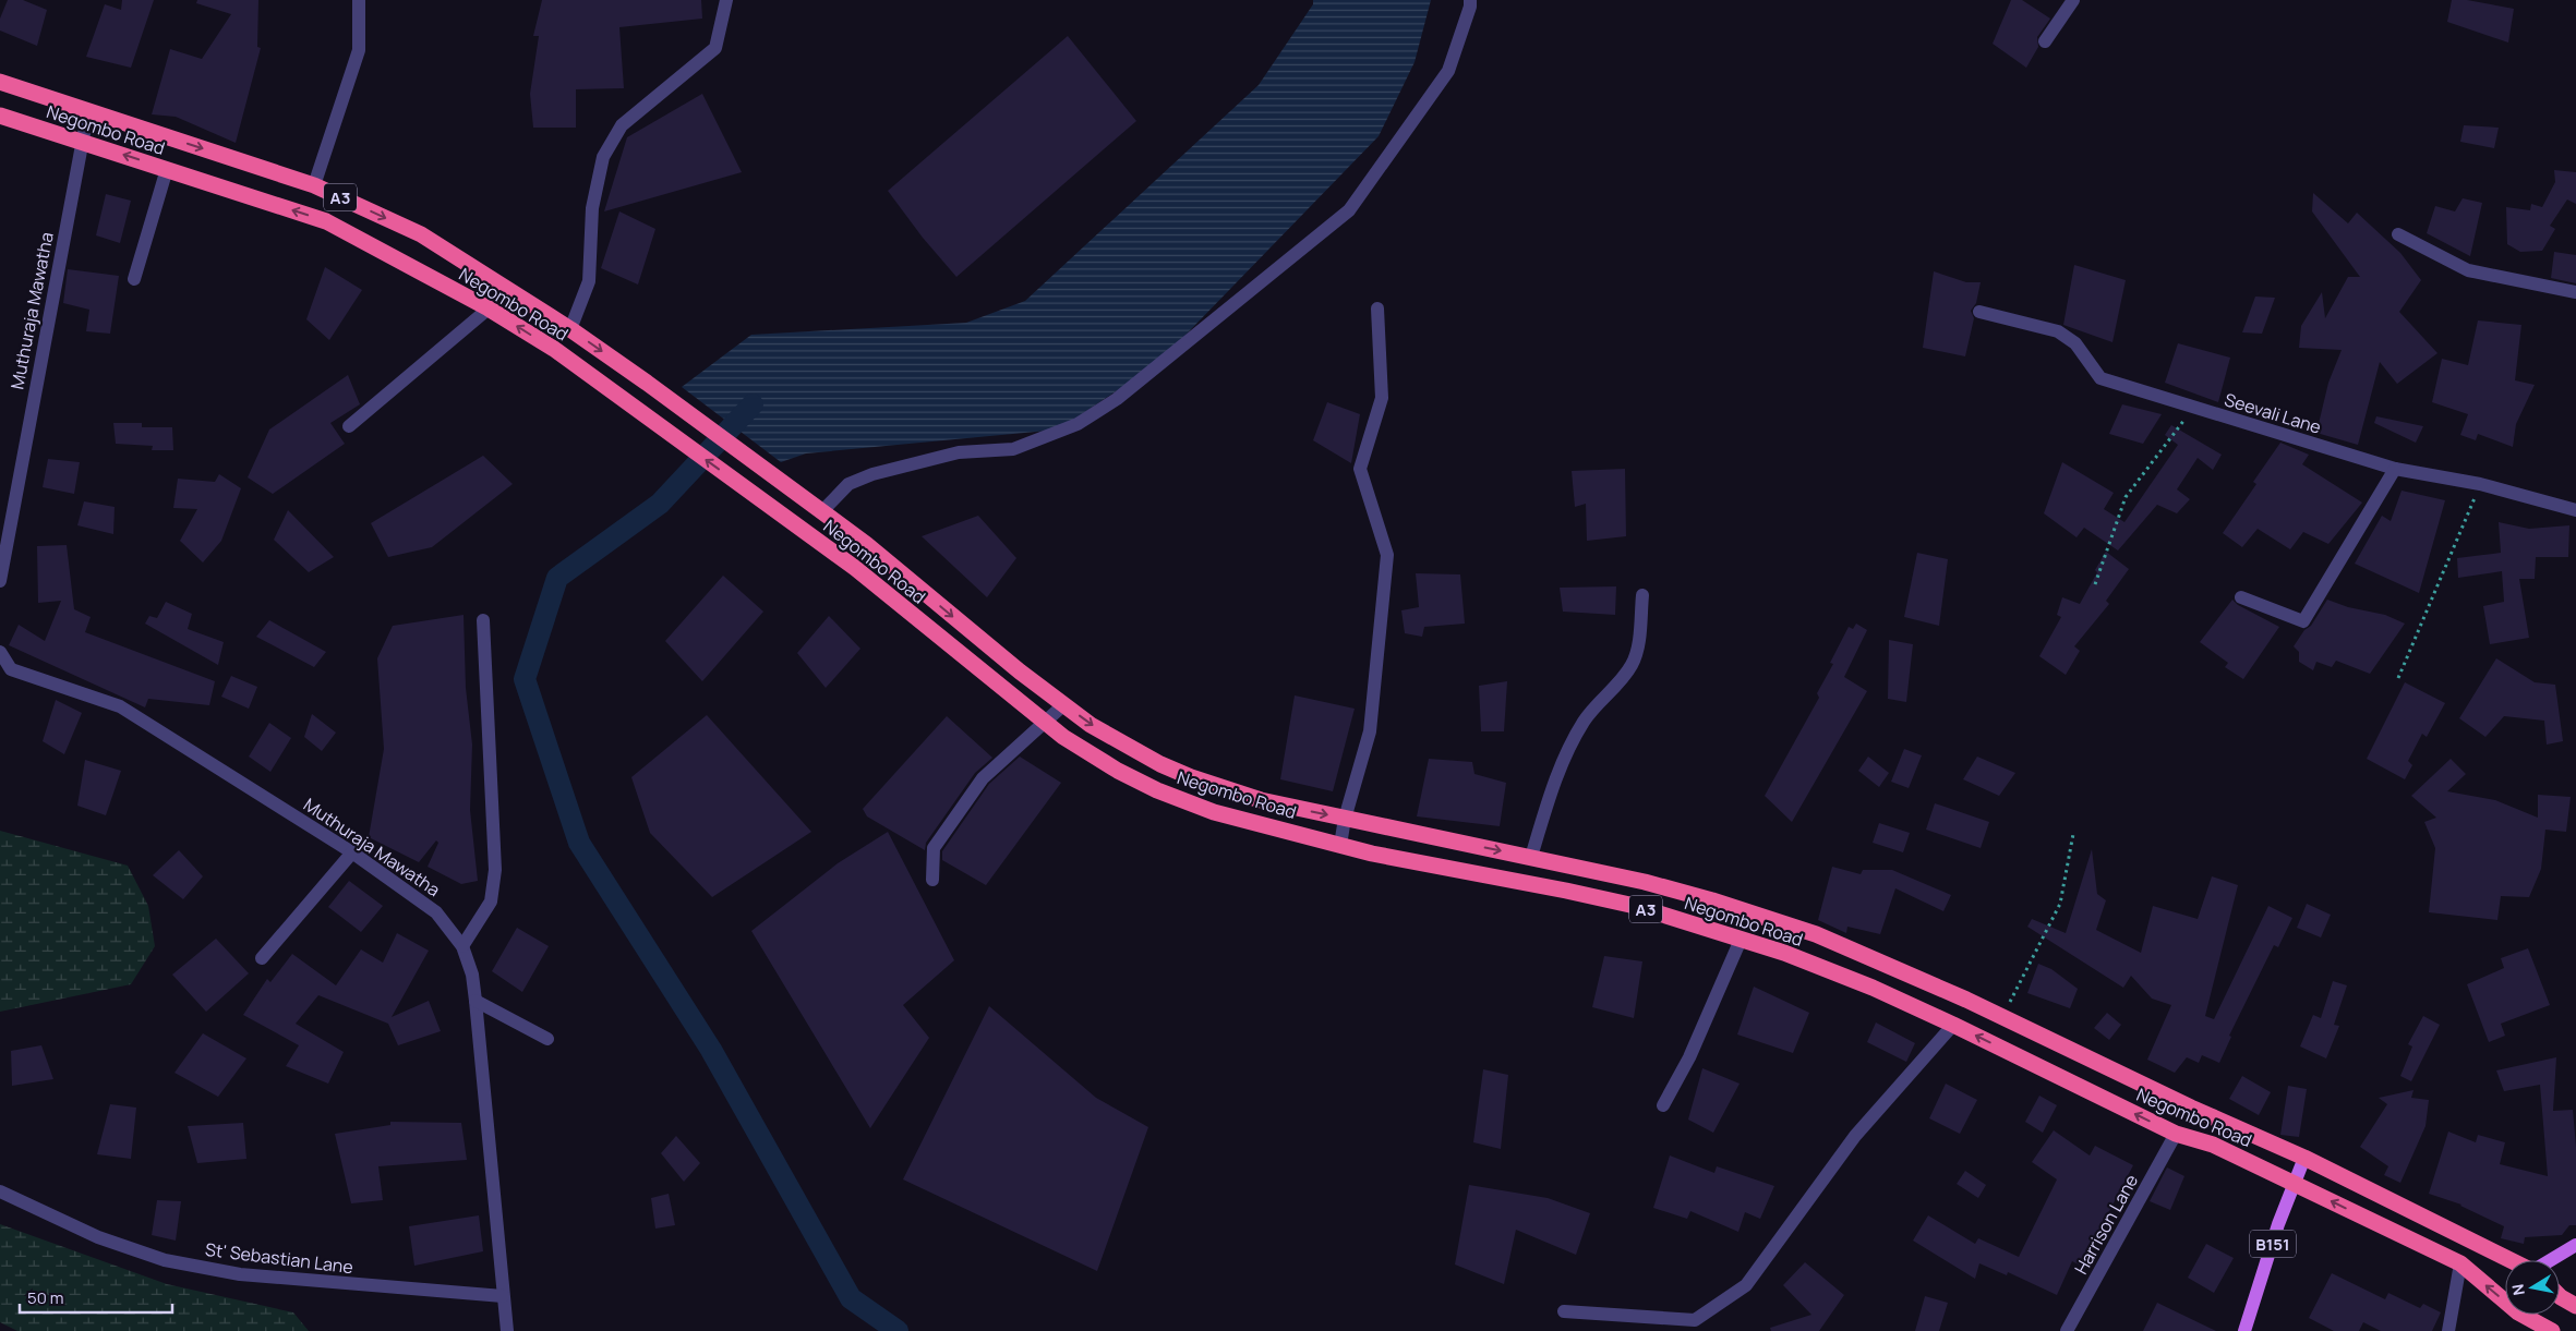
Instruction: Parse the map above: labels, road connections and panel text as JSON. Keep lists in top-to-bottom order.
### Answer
{
  "streets": {
    "highway": ["Negombo Road", "A3"],
    "main road": ["B151"],
    "street": [
      "Muthuraja Mawatha",
      "Seevali Lane",
      "Harrison Lane",
      "St' Sebastian Lane"
    ]
  },
  "crossings": [
    ["Negombo Road", "Muthuraja Mawatha"],
    ["Negombo Road", "Harrison Lane"],
    ["Negombo Road", "B151"],
    ["Muthuraja Mawatha", "St' Sebastian Lane"]
  ],
  "scale_bar": "50 m",
  "north": "left"
}
